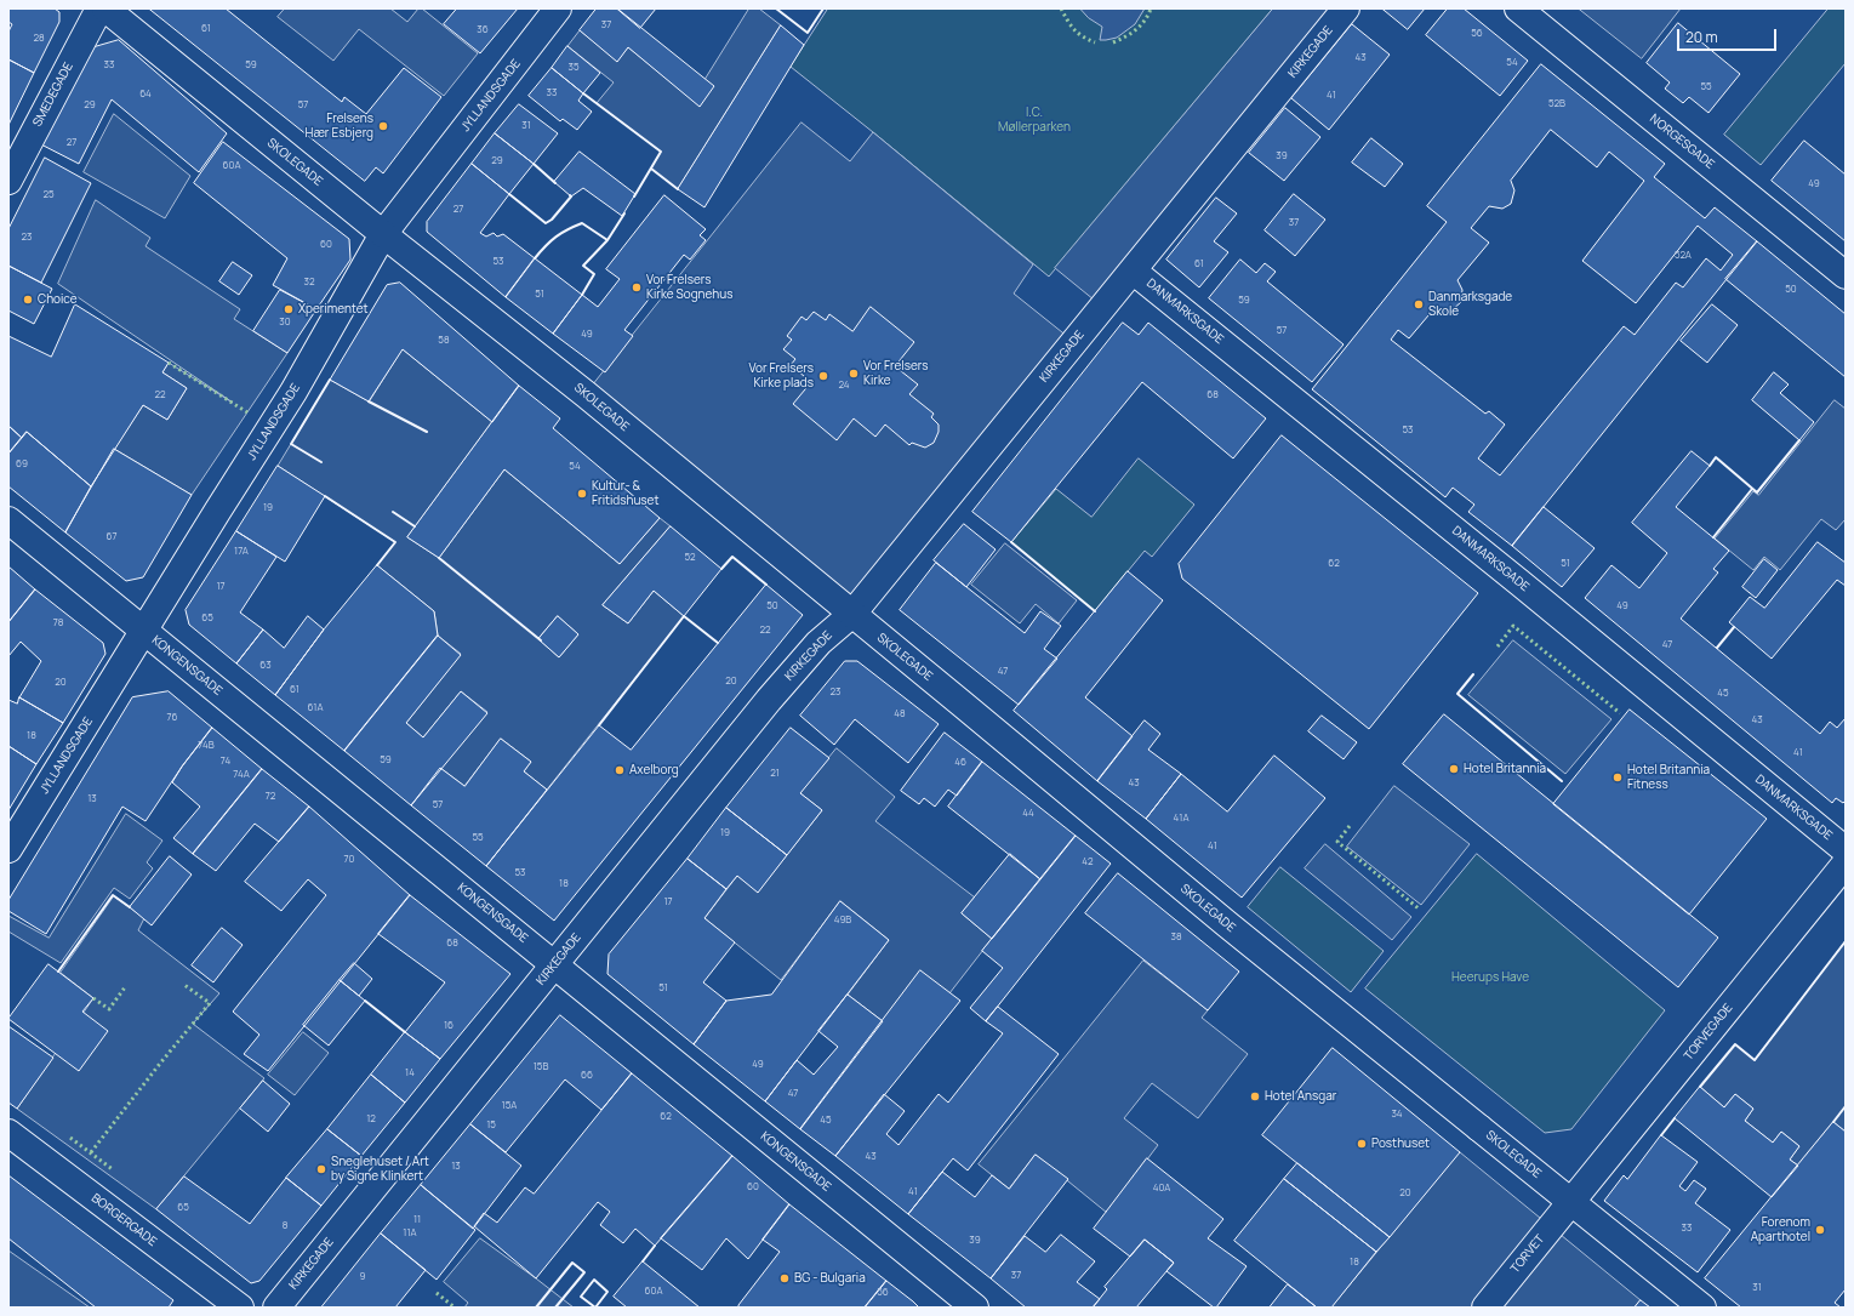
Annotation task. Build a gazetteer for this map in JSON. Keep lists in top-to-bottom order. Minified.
{"streets":{"street":["KIRKEGADE","SMEDEGADE","JYLLANDSGADE","NORGESGADE","SKOLEGADE","DANMARKSGADE","KONGENSGADE","TORVEGADE","BORGERGADE","TORVET"]},"crossings":[["KIRKEGADE","SKOLEGADE"],["KIRKEGADE","DANMARKSGADE"],["KIRKEGADE","KONGENSGADE"],["JYLLANDSGADE","SKOLEGADE"],["JYLLANDSGADE","KONGENSGADE"],["SKOLEGADE","TORVEGADE"],["SKOLEGADE","TORVET"],["TORVEGADE","TORVET"]],"parks":["I.C. Møllerparken","Heerups Have"],"places":["Frelsens Hær Esbjerg","Vor Frelsers Kirke Sognehus","Choice","Danmarksgade Skole","Xperimentet","Vor Frelsers Kirke","Vor Frelsers Kirke plads","Kultur- & Fritidshuset","Hotel Britannia","Axelborg","Hotel Britannia Fitness","Hotel Ansgar","Posthuset","Sneglehuset / Art by Signe Klinkert","Forenom Aparthotel","BG - Bulgaria"],"house_numbers":["37","61","36","56","28","43","54","33","59","35","55","33","64","41","52B","29","57","31","27","39","29","60A","49","25","27","37","23","60","52A","53","61","32","50","51","59","30","57","49","58","24","22","68","53","69","54","19","67","17A","52","62","51","17","50","49","65","78","22","47","63","47","20","20","61","23","45","61A","48","76","43","18","74B","41","59","74","46","21","74A","43","72","13","57","44","41A","19","55","41","70","42","53","18","17","49B","38","68","51","16","49","15B","14","66","47","15A","34","62","12","45","15","43","13","60","40A","41","20","65","11","8","33","11A","39","18","37","9","31","60A","56"],"scale_bar":"20 m"}
